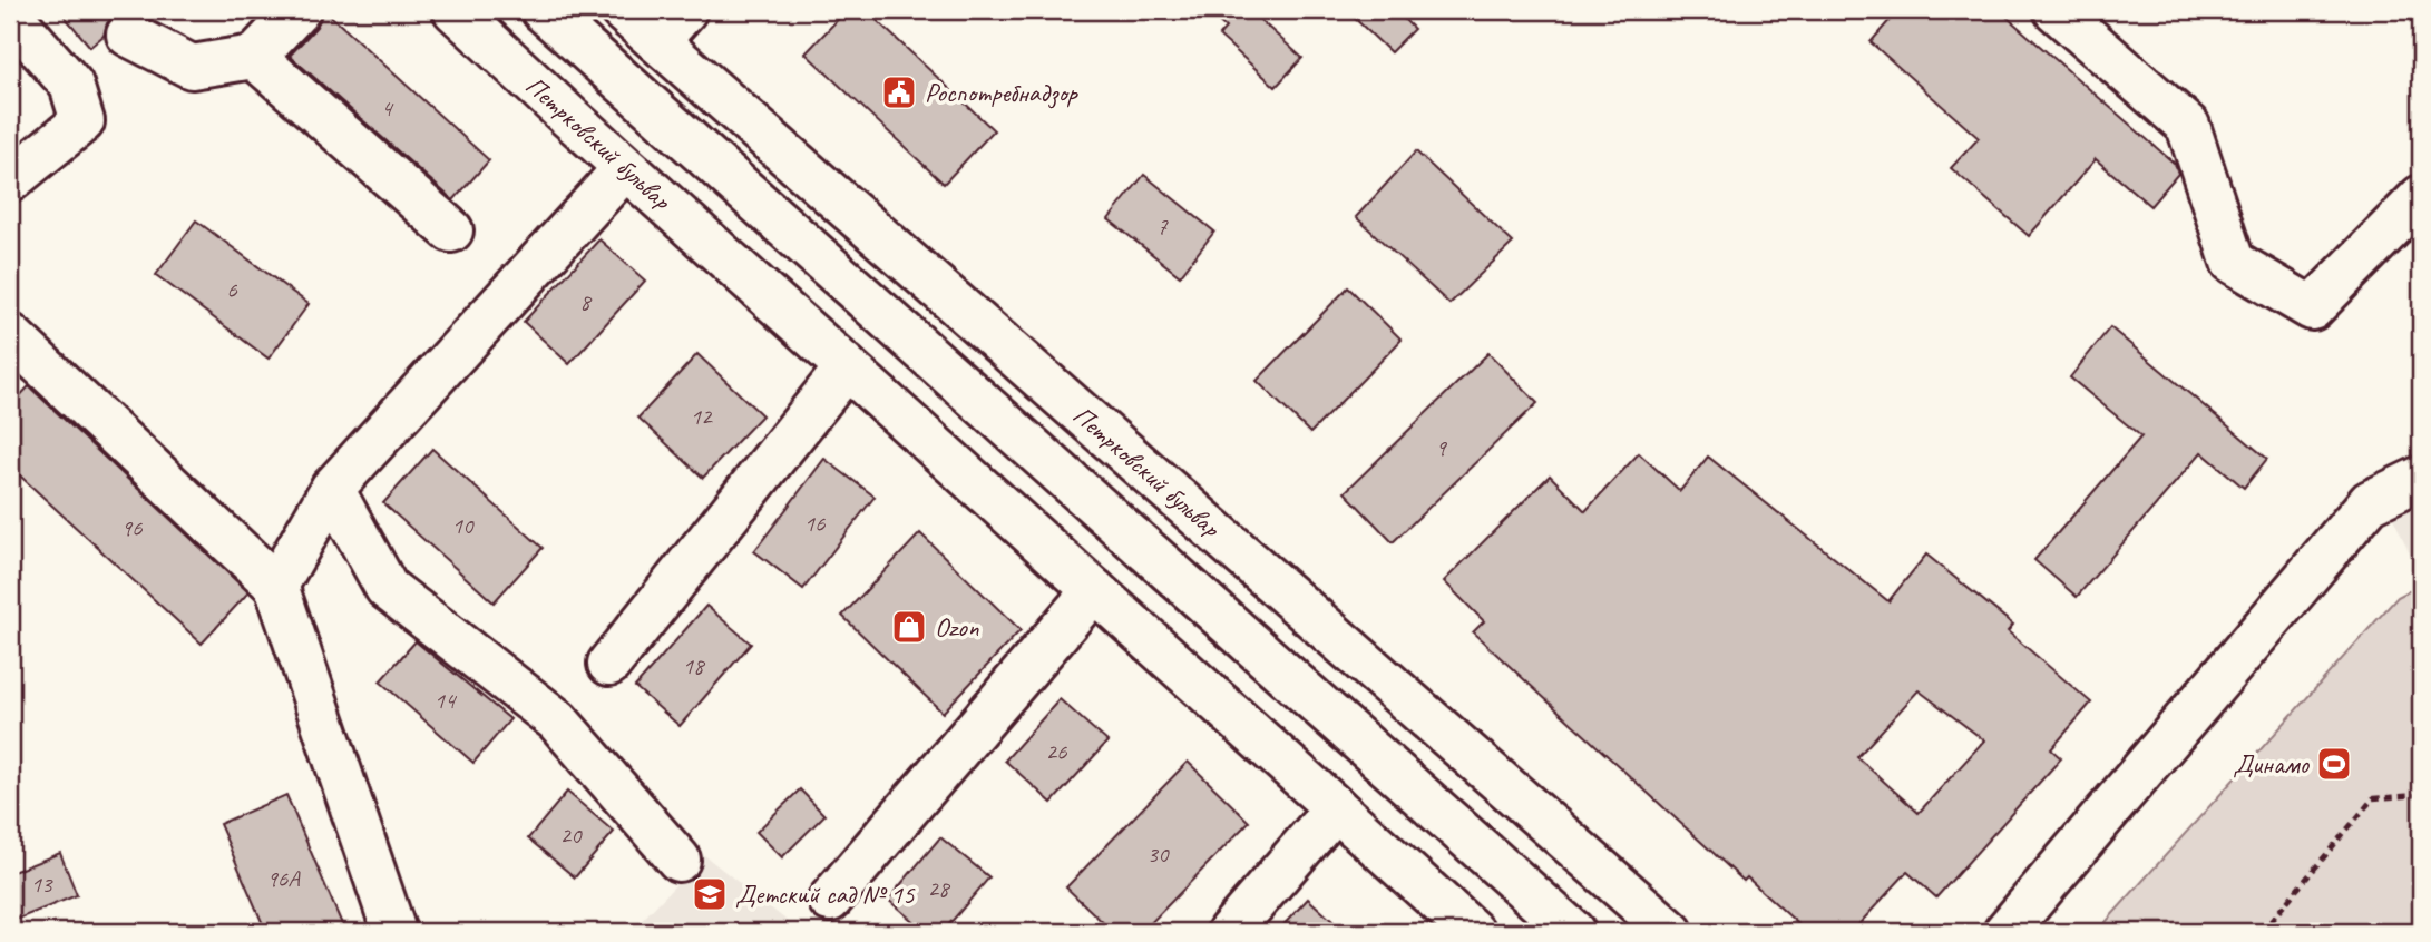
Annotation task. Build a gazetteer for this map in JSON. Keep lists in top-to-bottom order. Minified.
{"streets":{"street":["Петрковский бульвар"]},"places":{"public building":["Роспотребнадзор"],"shop":["Ozon"],"sports":["Динамо"],"school or university":["Детский сад № 15"]},"house_numbers":["4","7","6","8","12","9","16","10","96","18","14","26","20","30","96А","13","28"]}
